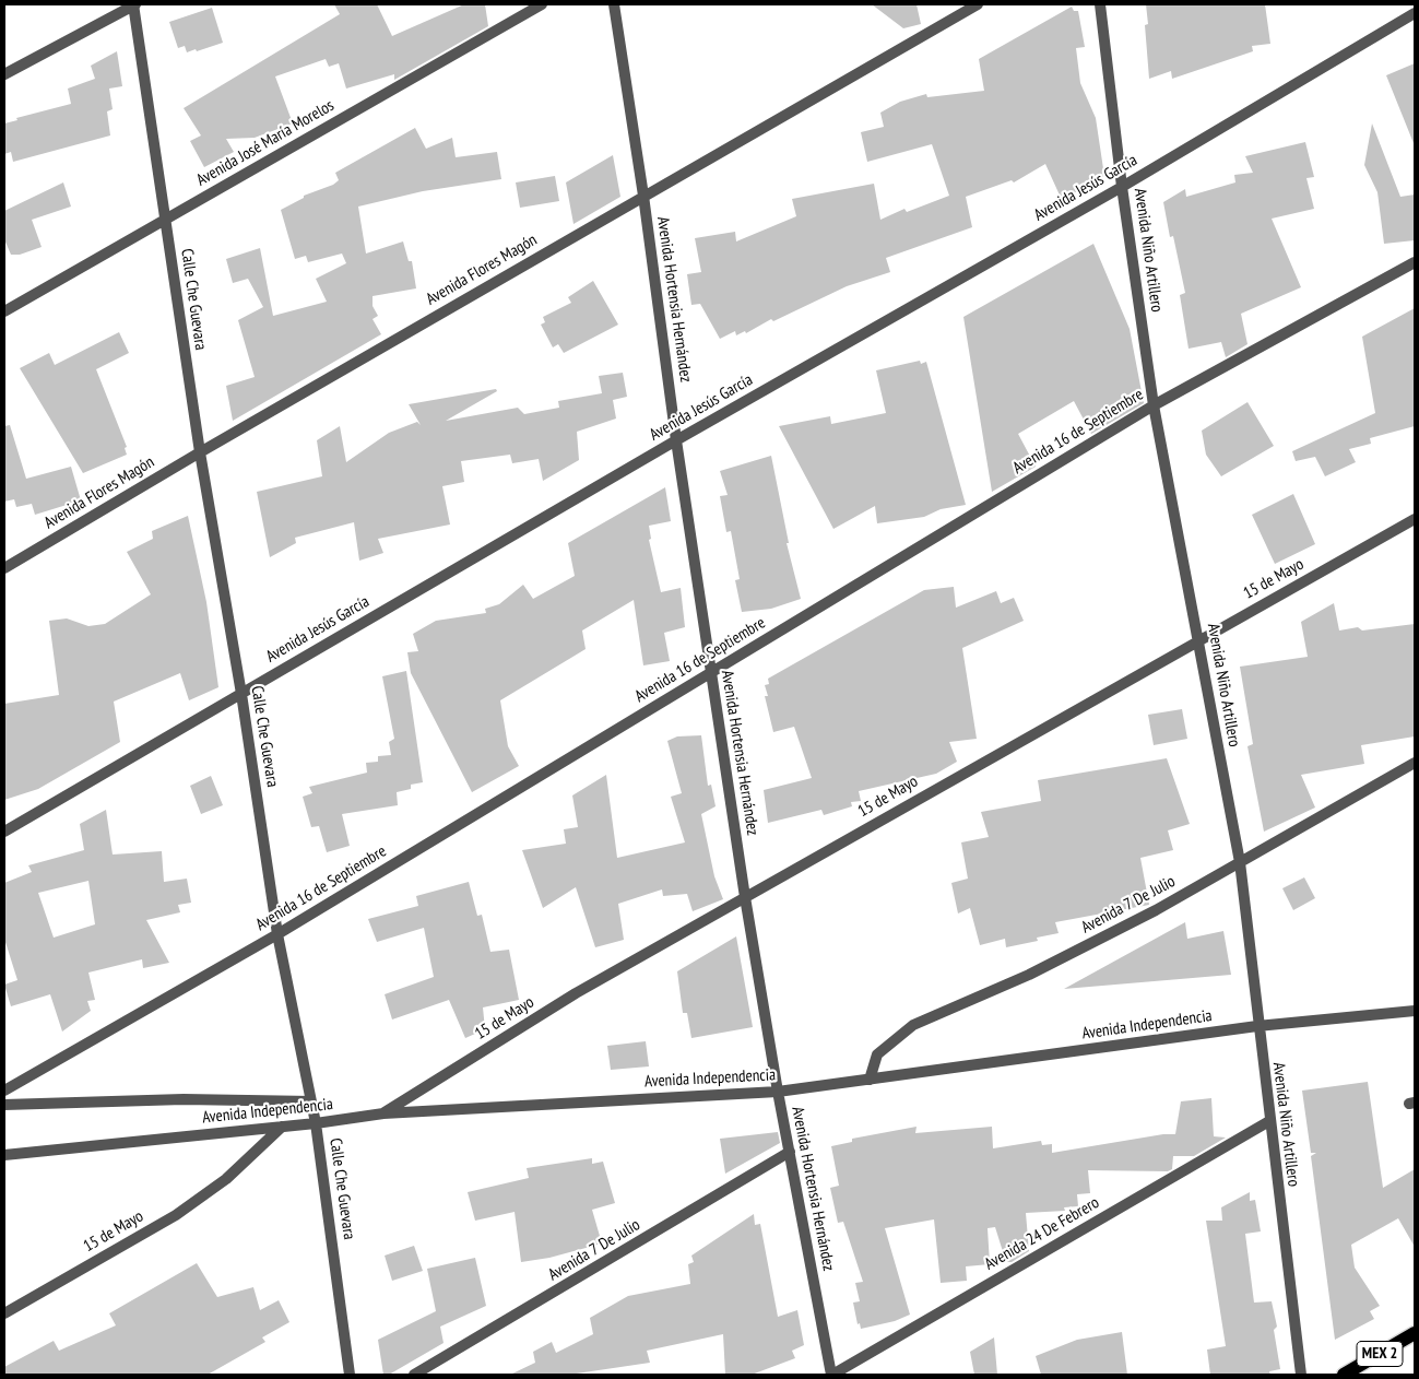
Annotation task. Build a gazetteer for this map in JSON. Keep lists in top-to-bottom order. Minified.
{"streets":{"main road":["MEX 2"],"street":["Avenida José María Morelos","Avenida Jesús García","Avenida Niño Artillero","Avenida Flores Magón","Calle Che Guevara","Avenida Hortensia Hernández","Avenida 16 de Septiembre","15 de Mayo","Avenida 7 De Julio","Avenida Independencia","Avenida 24 De Febrero"]},"crossings":[["Avenida José María Morelos","Calle Che Guevara"],["Avenida Jesús García","Avenida Niño Artillero"],["Avenida Jesús García","Calle Che Guevara"],["Avenida Jesús García","Avenida Hortensia Hernández"],["Avenida Niño Artillero","Avenida 16 de Septiembre"],["Avenida Niño Artillero","15 de Mayo"],["Avenida Niño Artillero","Avenida 7 De Julio"],["Avenida Niño Artillero","Avenida Independencia"],["Avenida Niño Artillero","Avenida 24 De Febrero"],["Avenida Flores Magón","Calle Che Guevara"],["Avenida Flores Magón","Avenida Hortensia Hernández"],["Calle Che Guevara","Avenida 16 de Septiembre"],["Calle Che Guevara","Avenida Independencia"],["Avenida Hortensia Hernández","Avenida 16 de Septiembre"],["Avenida Hortensia Hernández","15 de Mayo"],["Avenida Hortensia Hernández","Avenida 7 De Julio"],["Avenida Hortensia Hernández","Avenida Independencia"],["Avenida Hortensia Hernández","Avenida 24 De Febrero"],["15 de Mayo","Avenida Independencia"],["Avenida 7 De Julio","Avenida Independencia"]]}
